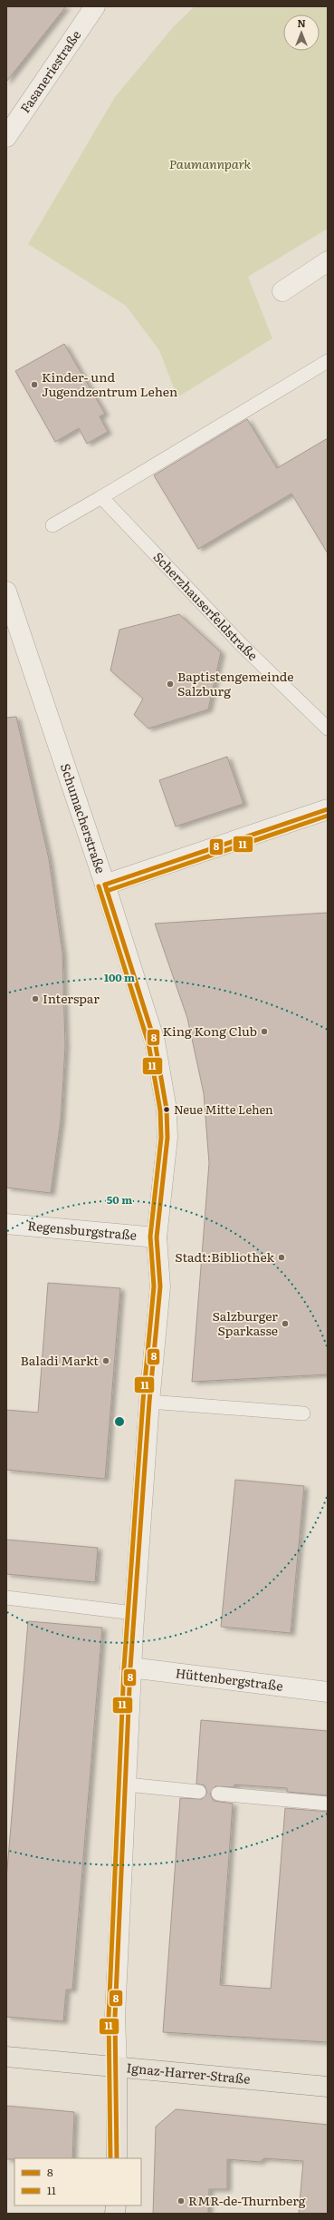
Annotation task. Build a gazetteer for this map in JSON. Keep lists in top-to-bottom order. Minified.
{"streets":{"main road":["Ignaz-Harrer-Straße"],"street":["Fasaneriestraße","Schumacherstraße","Regensburgstraße","Hüttenbergstraße"],"lane":["Scherzhauserfeldstraße"]},"crossings":[["Schumacherstraße","Regensburgstraße"],["Schumacherstraße","Hüttenbergstraße"],["Schumacherstraße","Ignaz-Harrer-Straße"]],"parks":["Paumannpark"],"places":["Kinder- und Jugendzentrum Lehen","Baptistengemeinde Salzburg","Interspar","King Kong Club","Neue Mitte Lehen","Stadt:Bibliothek","Salzburger Sparkasse","Baladi Markt","RMR-de-Thurnberg"],"lines":["transit line 8","transit line 11"],"legend":["8","11"],"north":"top","rings":["100 m","50 m"]}
